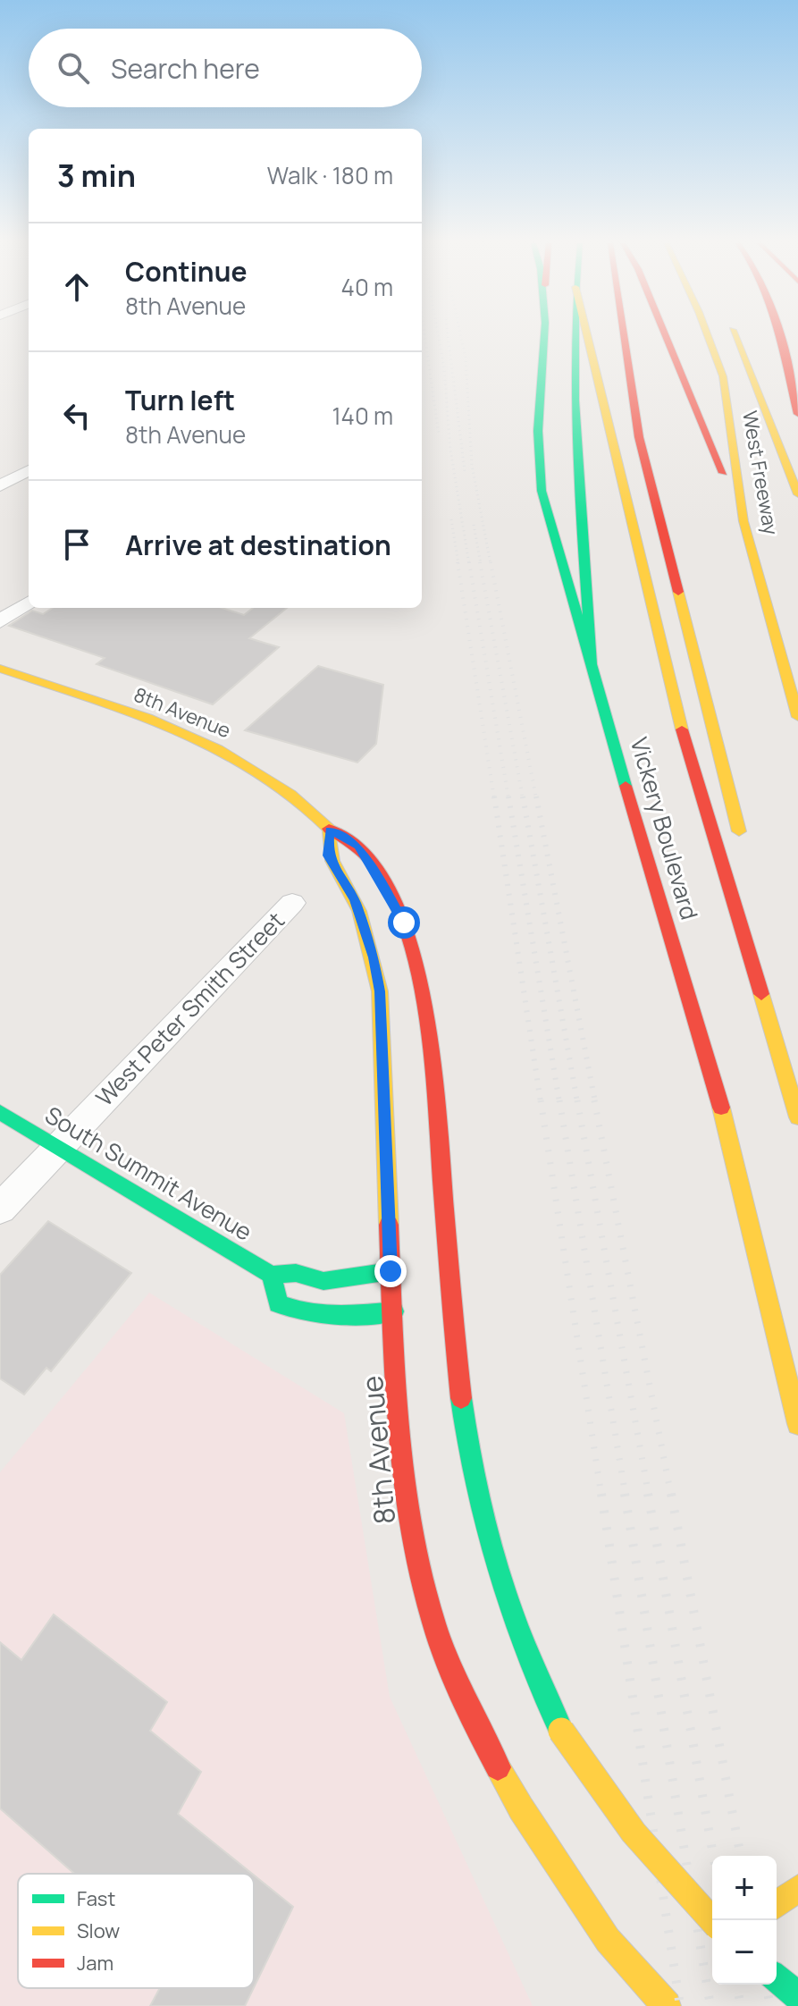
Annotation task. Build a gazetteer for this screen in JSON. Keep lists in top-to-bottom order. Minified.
{"streets":{"main road":["West Freeway","8th Avenue","Vickery Boulevard","South Summit Avenue"],"street":["West Peter Smith Street"]},"crossings":[["8th Avenue","South Summit Avenue"],["West Peter Smith Street","South Summit Avenue"]],"legend":["Fast","Slow","Jam"],"page":{"search":"Search here","heading":["3 min","Walk · 180 m"],"list":[["Continue","8th Avenue","40 m"],["Turn left","8th Avenue","140 m"],"Arrive at destination"],"map_buttons":["+","−"]}}
